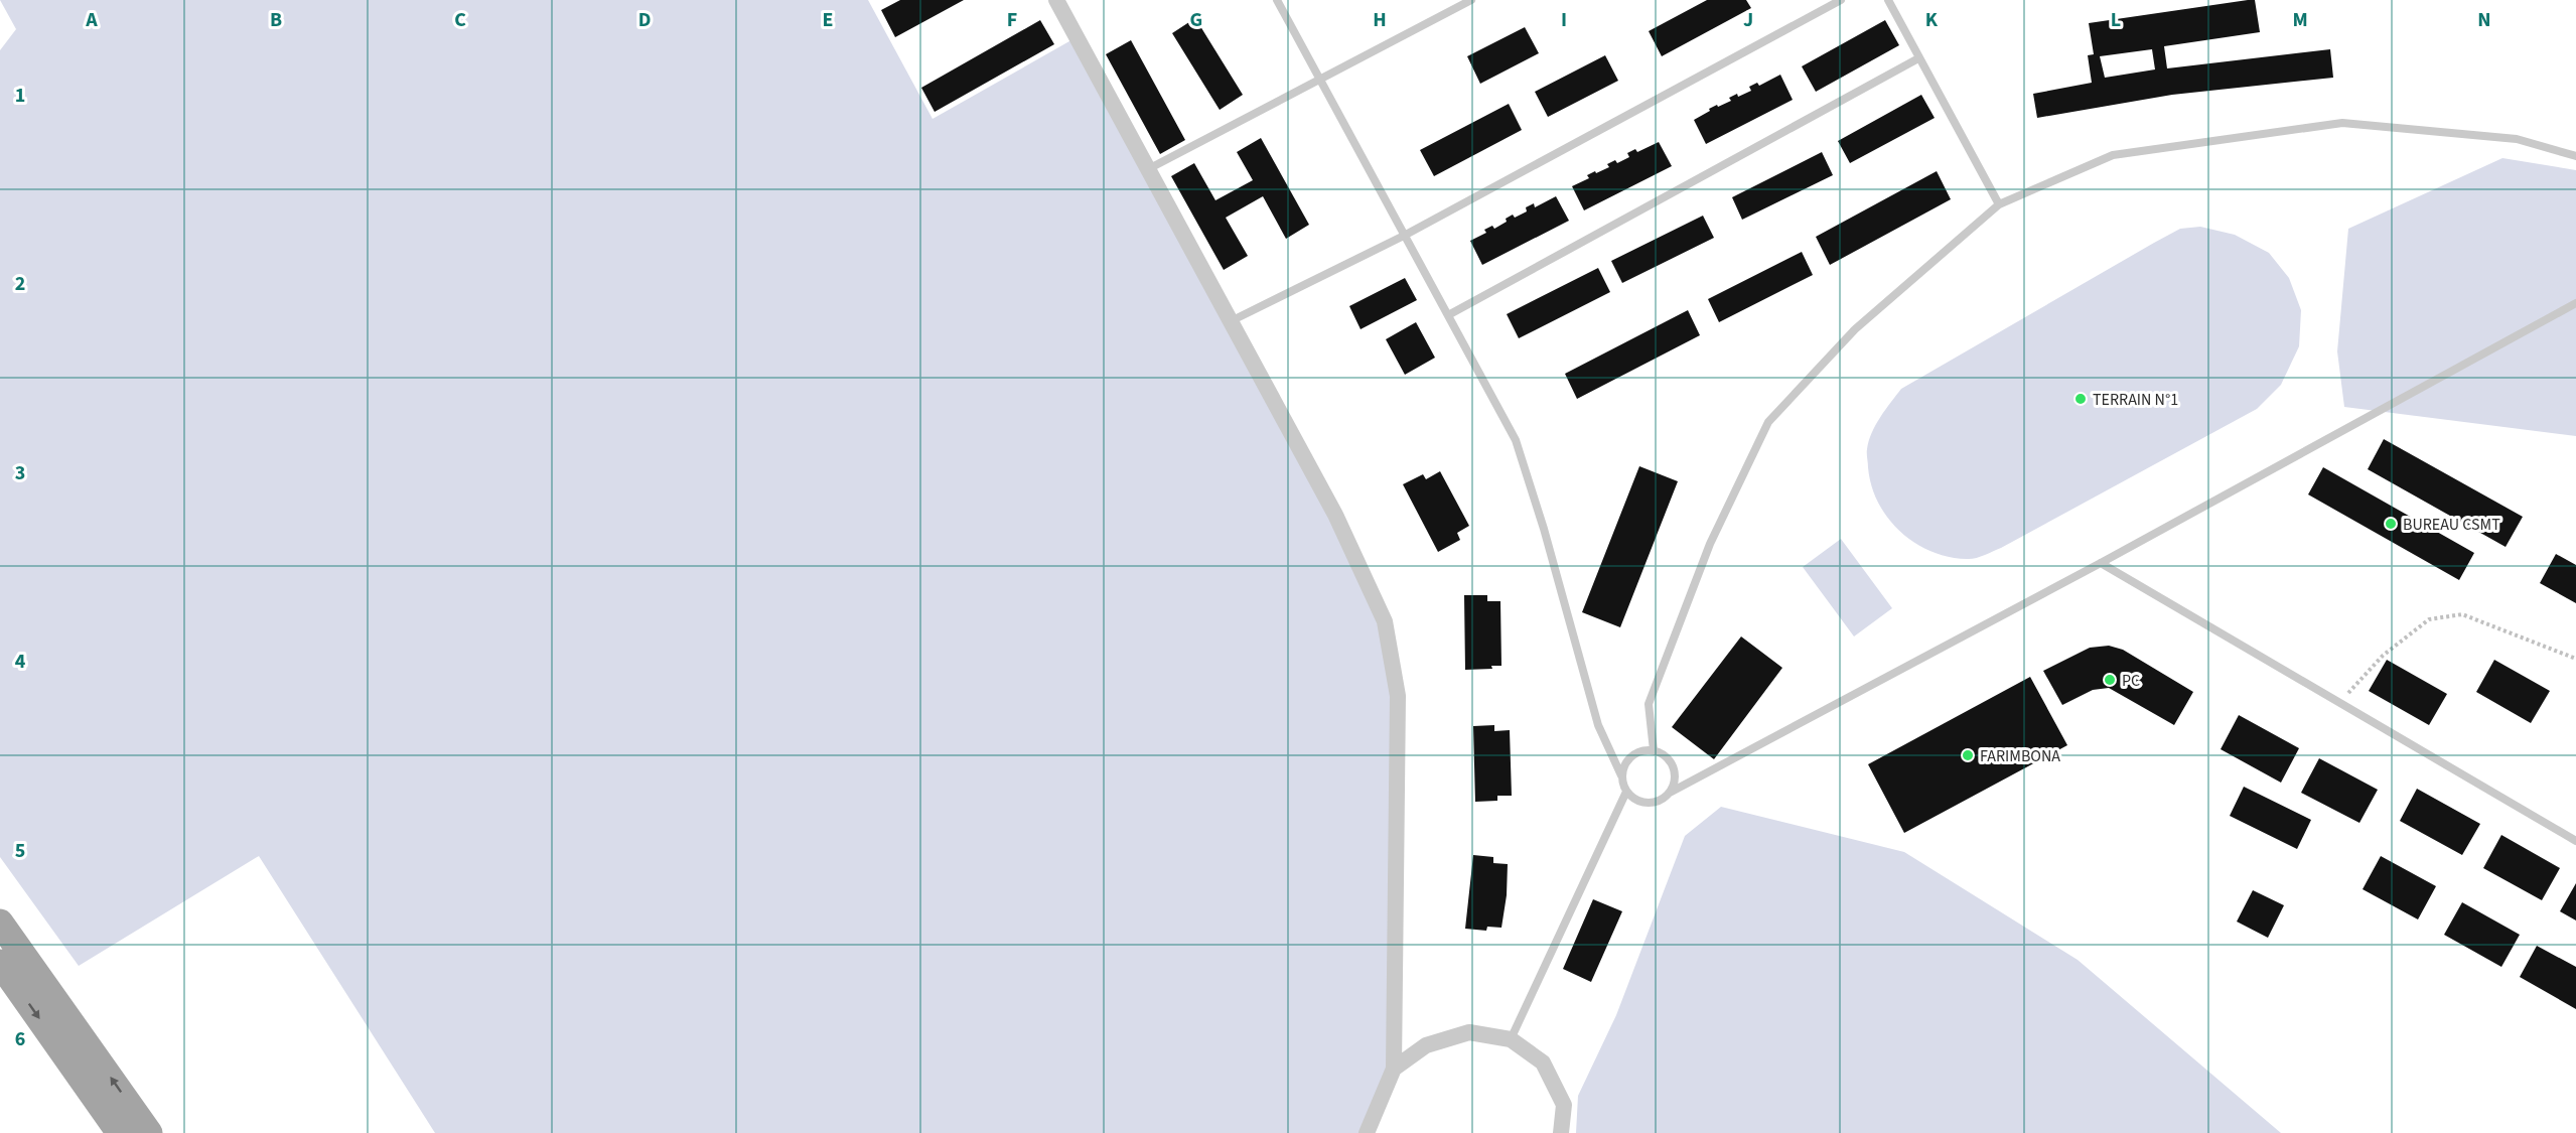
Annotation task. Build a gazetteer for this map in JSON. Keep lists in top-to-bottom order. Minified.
{"places":["TERRAIN N°1","BUREAU CSMT","PC","FARIMBONA"],"grid":{"columns":["A","B","C","D","E","F","G","H","I","J","K","L","M","N"],"rows":["1","2","3","4","5","6"]}}
